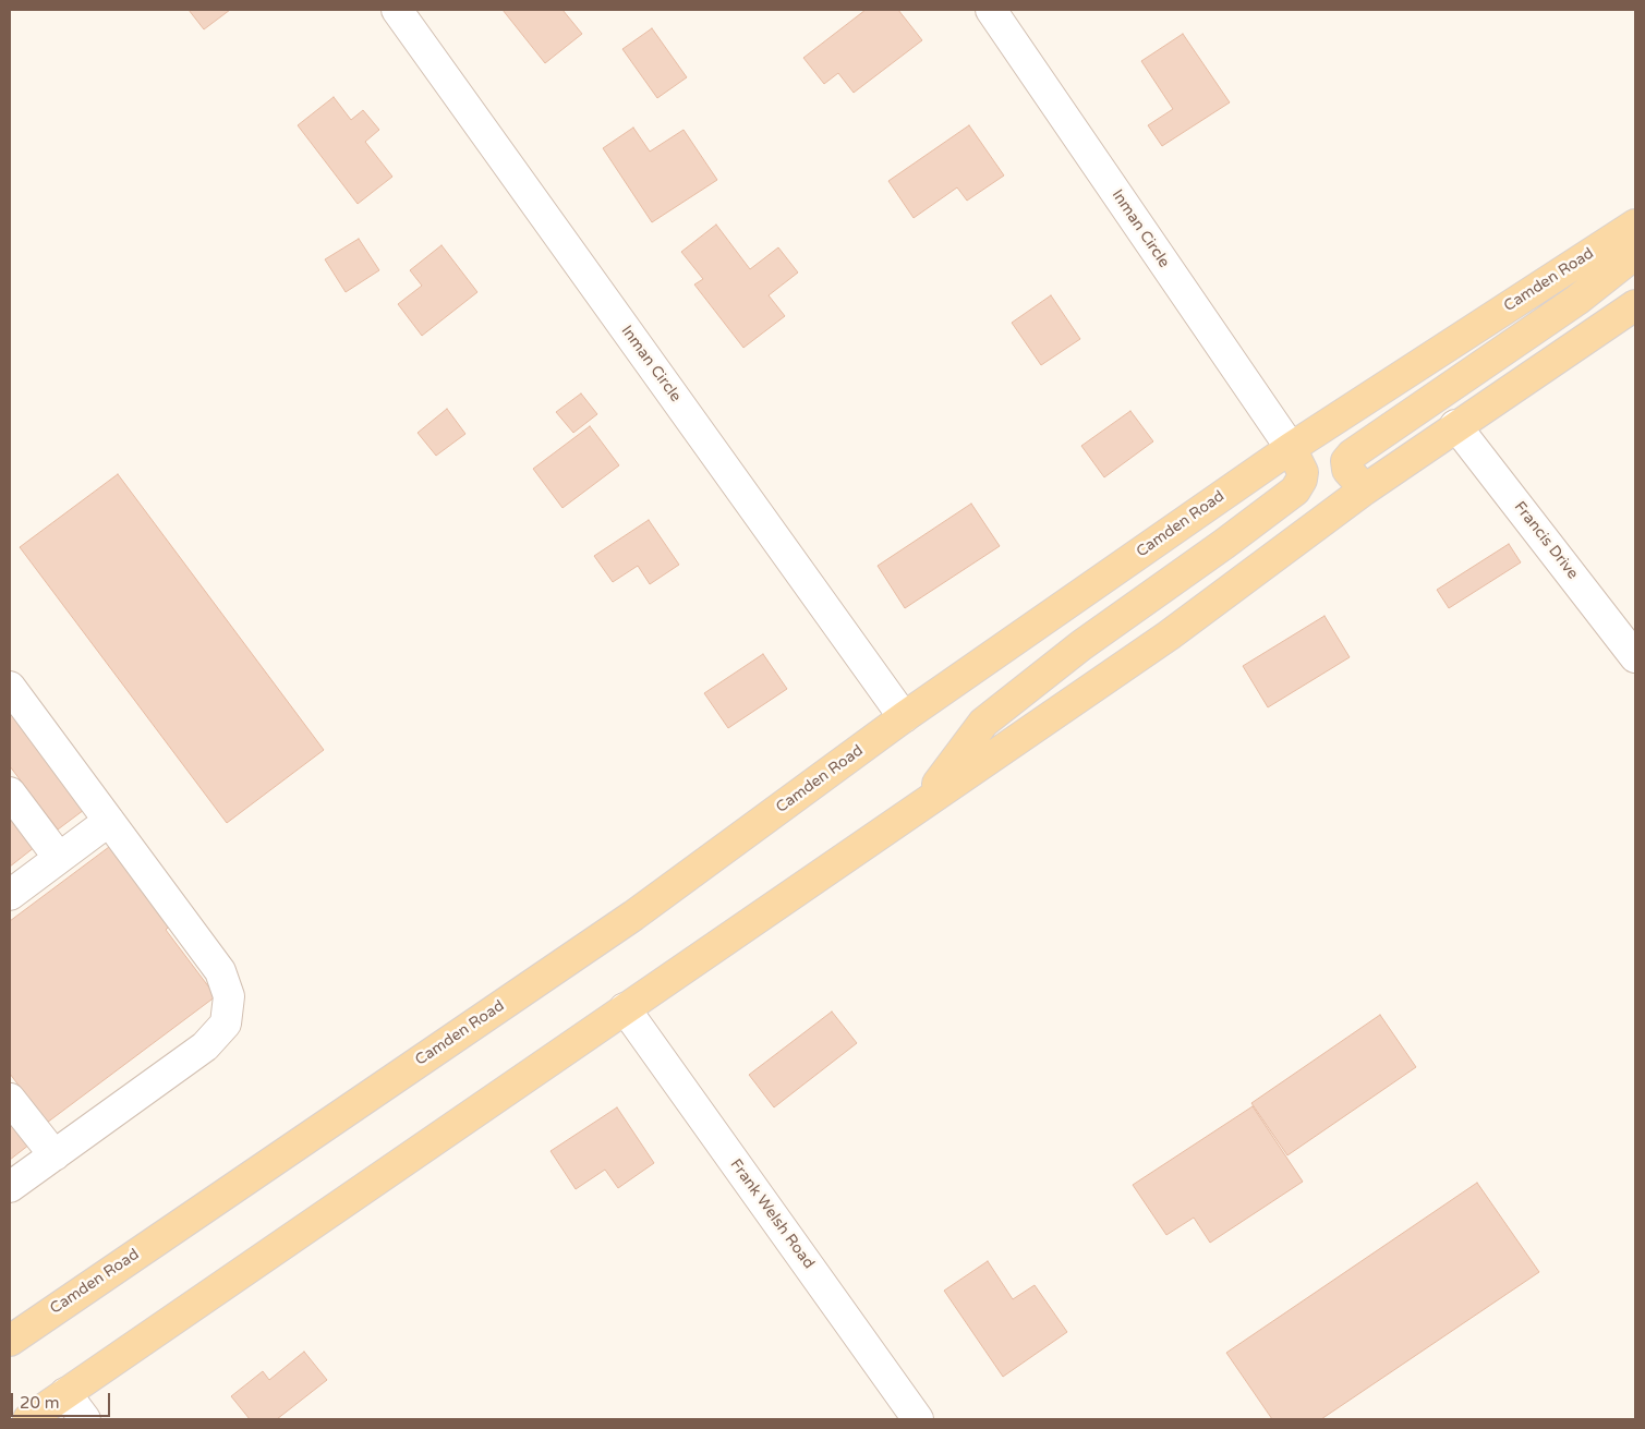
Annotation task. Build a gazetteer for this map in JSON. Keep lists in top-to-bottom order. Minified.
{"streets":{"main road":["Camden Road"],"street":["Inman Circle","Francis Drive","Frank Welsh Road"]},"crossings":[["Inman Circle","Camden Road"]],"scale_bar":"20 m"}
